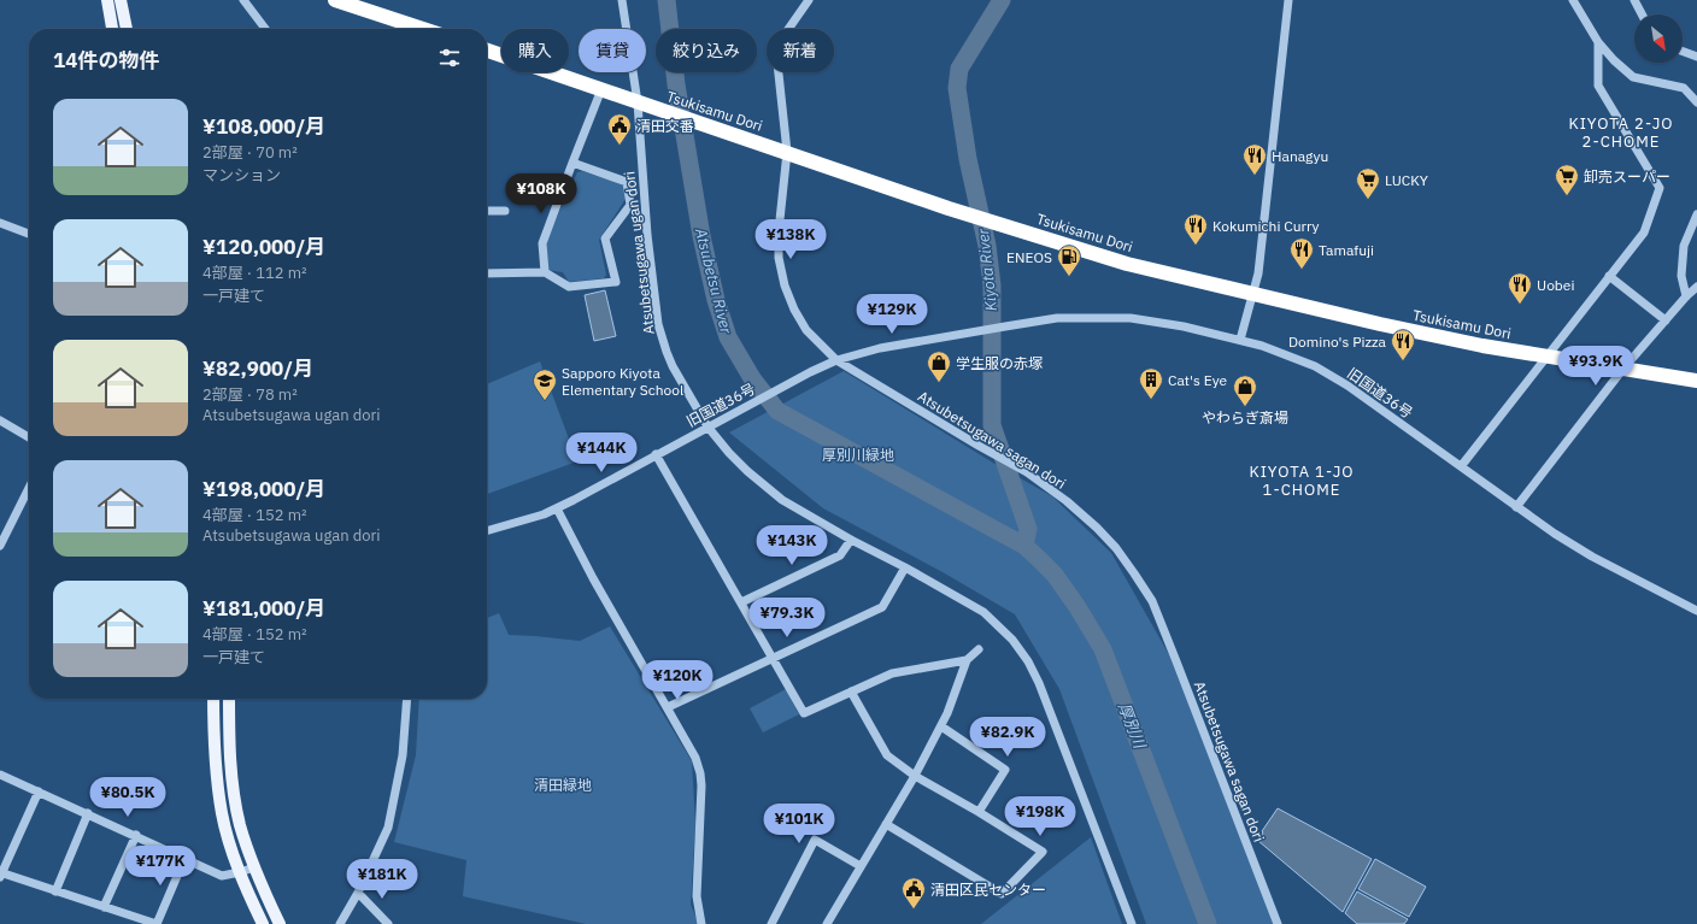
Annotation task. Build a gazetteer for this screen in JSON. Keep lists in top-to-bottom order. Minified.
{"streets":{"highway":["Tsukisamu Dori"],"street":["Atsubetsugawa ugan dori","旧国道36号","Atsubetsugawa sagan dori"]},"crossings":[["Tsukisamu Dori","Atsubetsugawa ugan dori"],["Tsukisamu Dori","Atsubetsugawa sagan dori"],["Atsubetsugawa ugan dori","旧国道36号"],["旧国道36号","Atsubetsugawa sagan dori"]],"districts":["KIYOTA 2-JO 2-CHOME","KIYOTA 1-JO 1-CHOME"],"water":["Kiyota River","Atsubetsu River","厚別川"],"parks":["厚別川緑地","清田緑地"],"places":{"public building":["清田交番","清田区民センター"],"restaurant":["Hanagyu","Kokumichi Curry","Tamafuji","Uobei","Domino's Pizza"],"supermarket":["卸売スーパー","LUCKY"],"fuel station":["ENEOS"],"shop":["学生服の赤塚","やわらぎ斎場"],"building":["Cat's Eye"],"school or university":["Sapporo Kiyota Elementary School"]},"north":"bottom right","page":{"chip":["購入","賃貸","絞り込み","新着"],"heading":"14件の物件","list":[{"name":"¥108,000/月","note":"2部屋 · 70 m² · マンション"},{"name":"¥120,000/月","note":"4部屋 · 112 m² · 一戸建て"},{"name":"¥82,900/月","note":"2部屋 · 78 m² · Atsubetsugawa ugan dori"},{"name":"¥198,000/月","note":"4部屋 · 152 m² · Atsubetsugawa ugan dori"},{"name":"¥181,000/月","note":"4部屋 · 152 m² · 一戸建て"}],"price":["¥108K","¥138K","¥129K","¥93.9K","¥144K","¥143K","¥79.3K","¥120K","¥82.9K","¥80.5K","¥198K","¥101K","¥177K","¥181K"]}}
